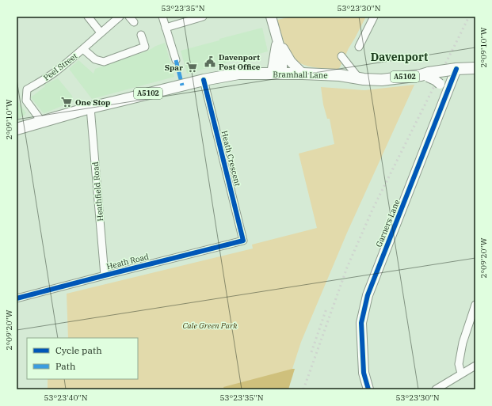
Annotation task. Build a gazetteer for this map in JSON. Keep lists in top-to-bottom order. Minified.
{"streets":{"main road":["Bramhall Lane","A5102"],"street":["Peel Street","Heath Crescent","Heathfield Road","Garners Lane","Heath Road"]},"crossings":[["Peel Street","Bramhall Lane"],["Bramhall Lane","Heath Crescent"],["Bramhall Lane","Heathfield Road"],["Bramhall Lane","Garners Lane"],["Heath Crescent","Heath Road"],["Heathfield Road","Heath Road"]],"districts":["Davenport"],"parks":["Cale Green Park"],"places":{"public building":["Davenport Post Office"],"supermarket":["Spar","One Stop"]},"legend":["Cycle path","Path"],"coordinates":["53°23'35\"N","53°23'30\"N","2°09'10\"W","2°09'20\"W","53°23'40\"N"]}
